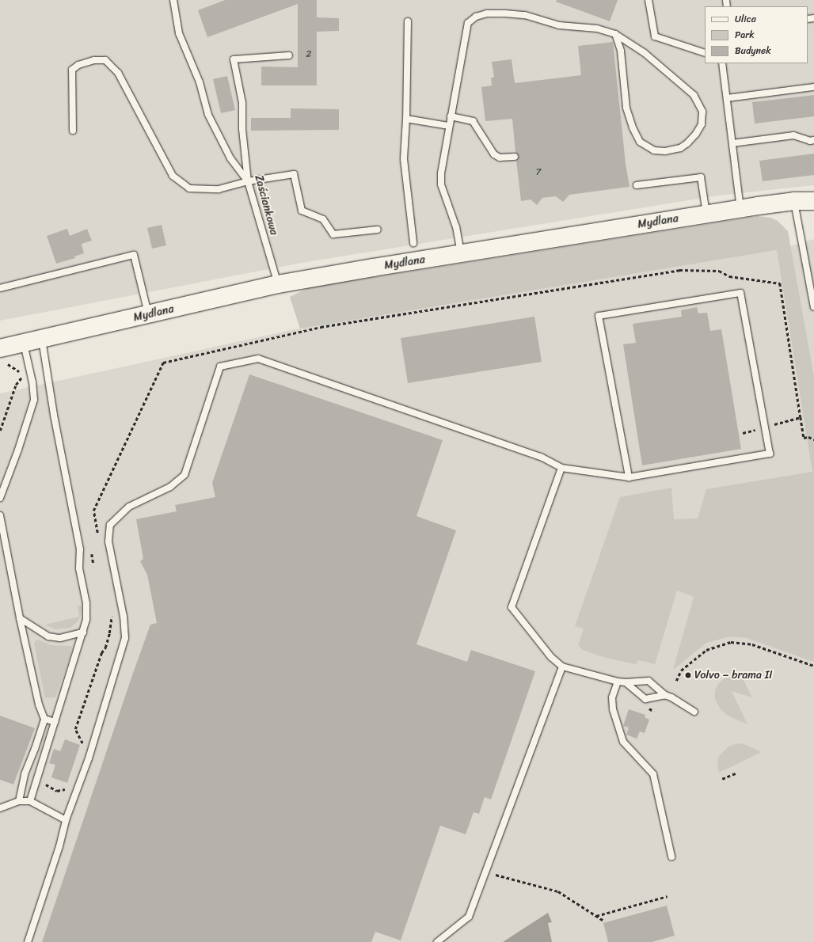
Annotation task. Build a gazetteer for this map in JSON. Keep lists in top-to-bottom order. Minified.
{"streets":{"street":["Mydlana"],"lane":["Zaściankowa"]},"crossings":[["Zaściankowa","Mydlana"]],"places":["Volvo – brama II"],"house_numbers":["2","7"],"legend":["Ulica","Park","Budynek"]}
